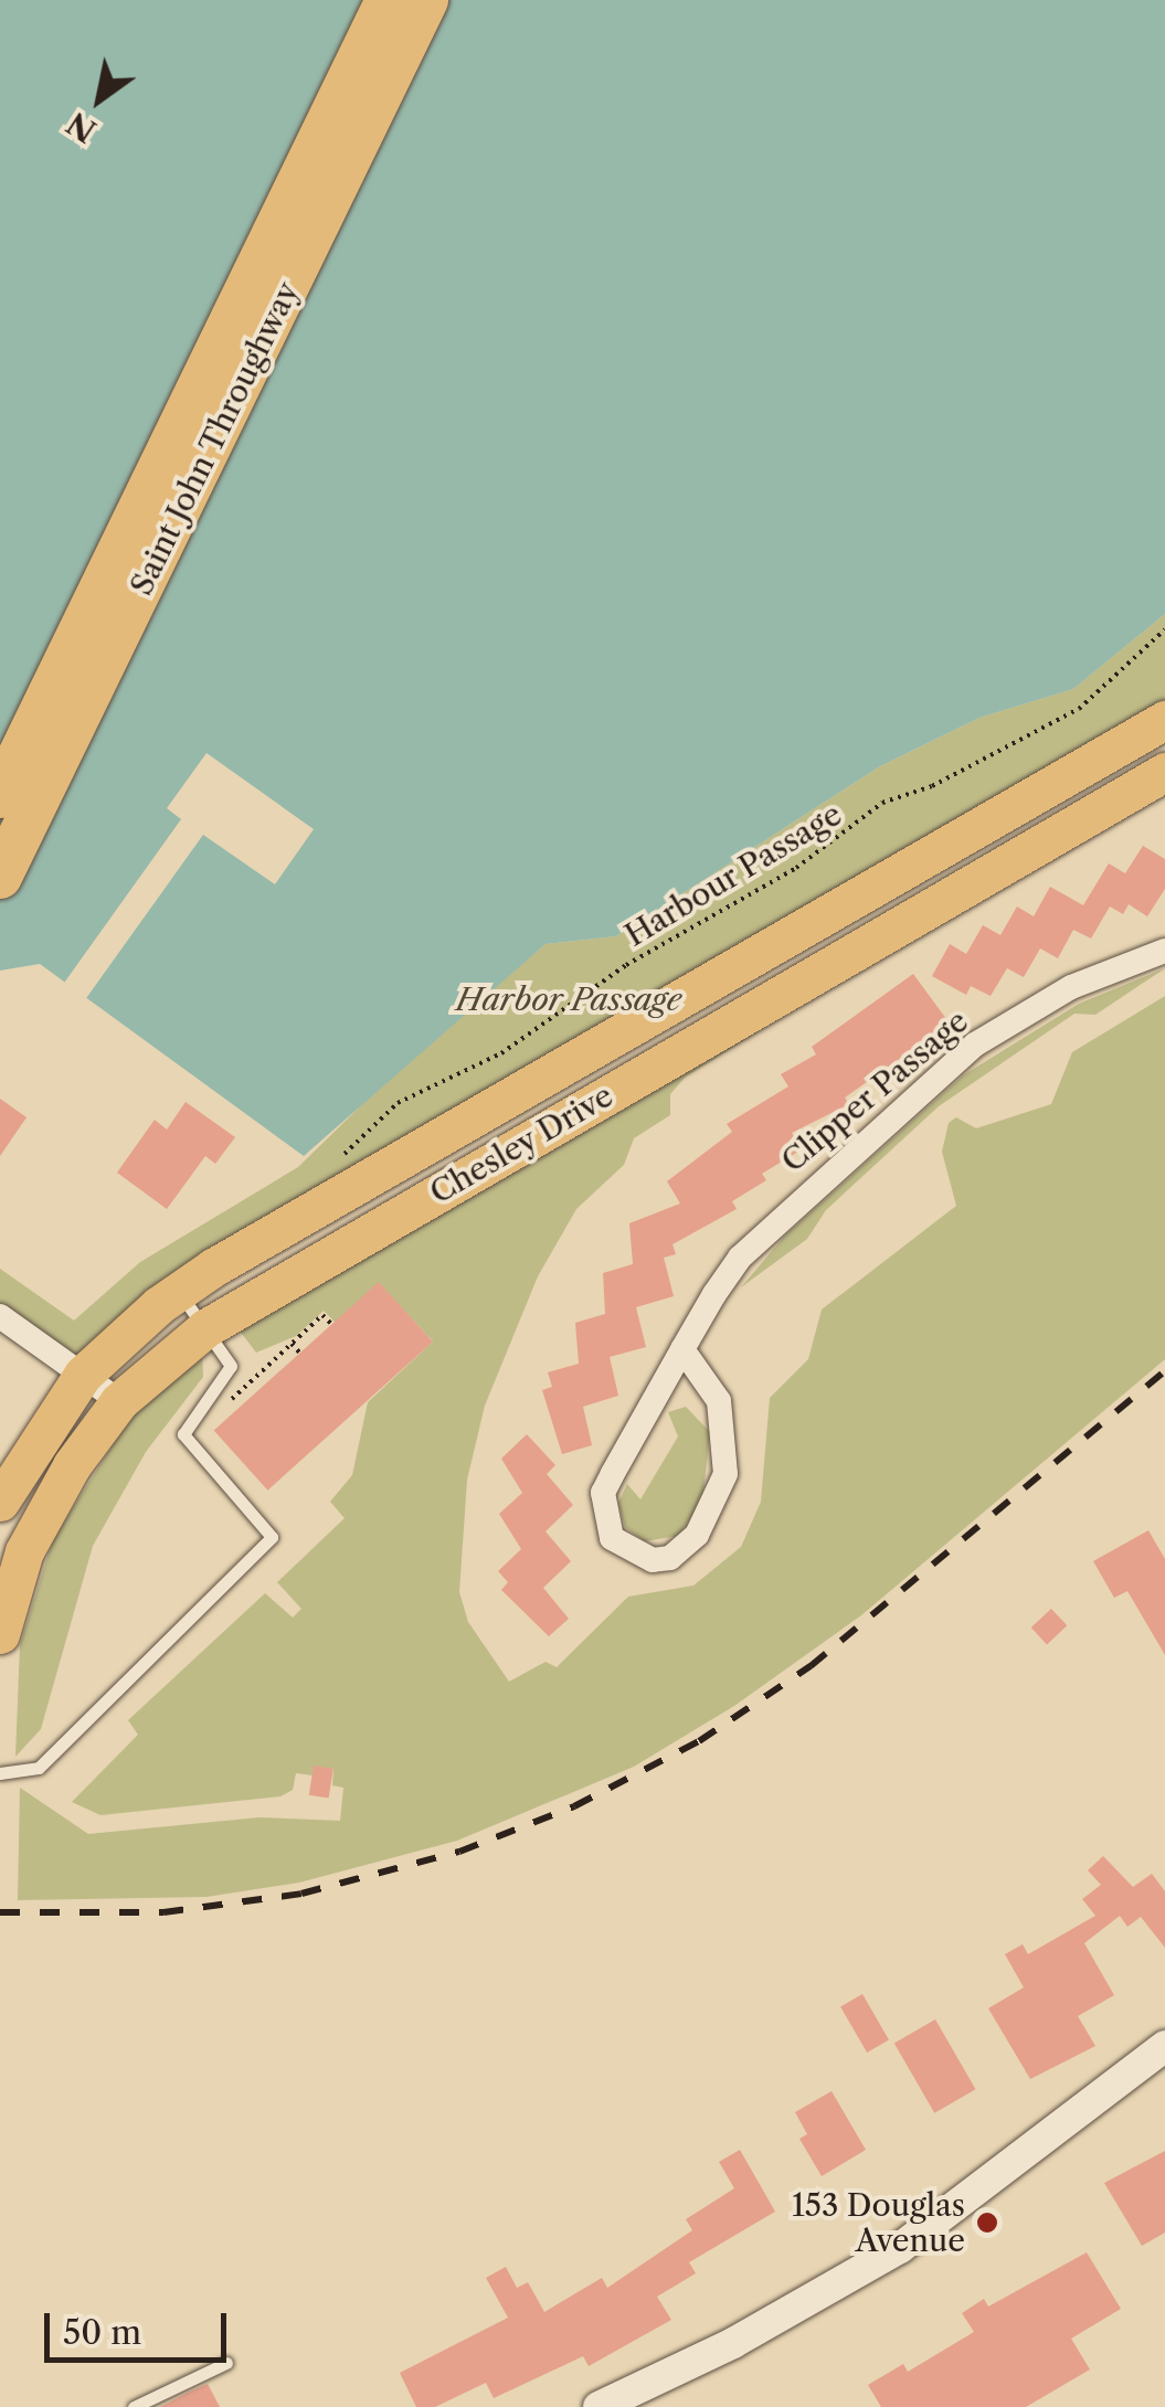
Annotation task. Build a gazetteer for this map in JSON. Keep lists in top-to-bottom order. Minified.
{"streets":{"highway":["Saint John Throughway"],"main road":["Chesley Drive"],"street":["Clipper Passage"],"path":["Harbour Passage"]},"parks":["Harbor Passage"],"places":["153 Douglas Avenue"],"scale_bar":"50 m","north":"bottom left"}
